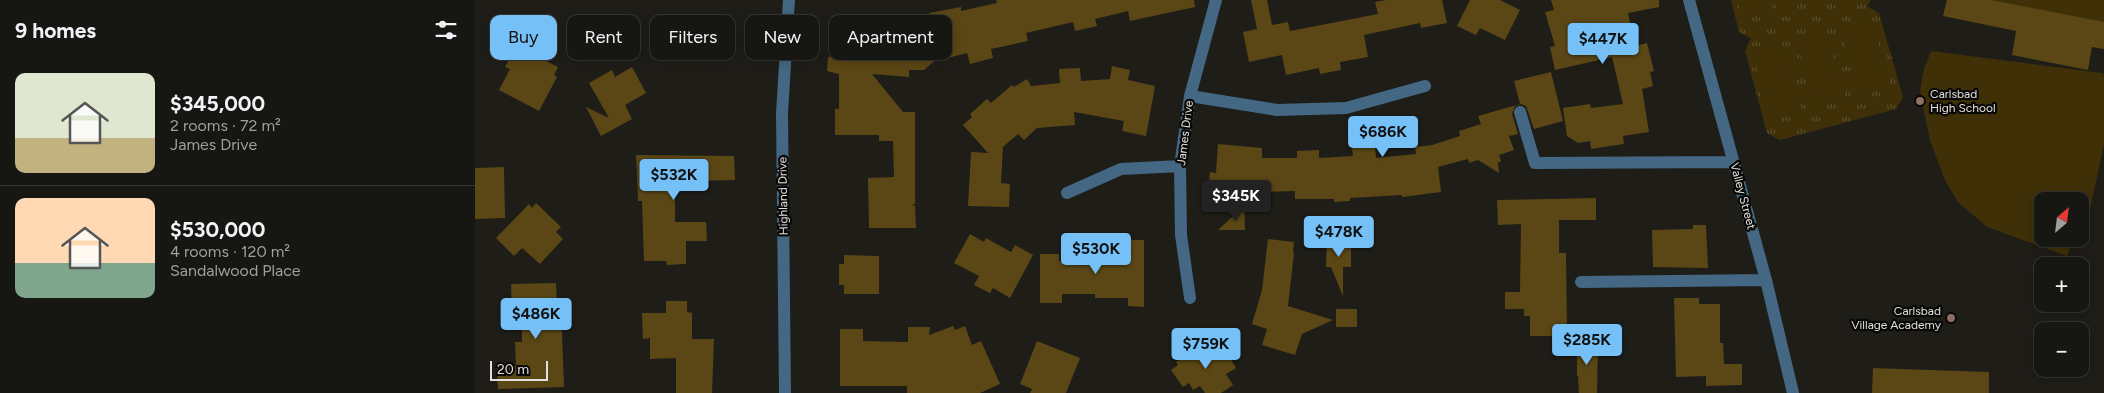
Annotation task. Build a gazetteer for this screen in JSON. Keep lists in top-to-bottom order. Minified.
{"streets":{"street":["James Drive","Highland Drive","Valley Street"]},"places":["Carlsbad High School","Carlsbad Village Academy"],"scale_bar":"20 m","north":"top right","page":{"heading":"9 homes","chip":["Buy","Rent","Filters","New","Apartment"],"price":["$447K","$686K","$532K","$345K","$478K","$530K","$486K","$285K","$759K"],"list":[{"name":"$345,000","note":"2 rooms · 72 m² · James Drive"},{"name":"$530,000","note":"4 rooms · 120 m² · Sandalwood Place"}],"map_buttons":["+","−"],"scale":"20 m"}}
